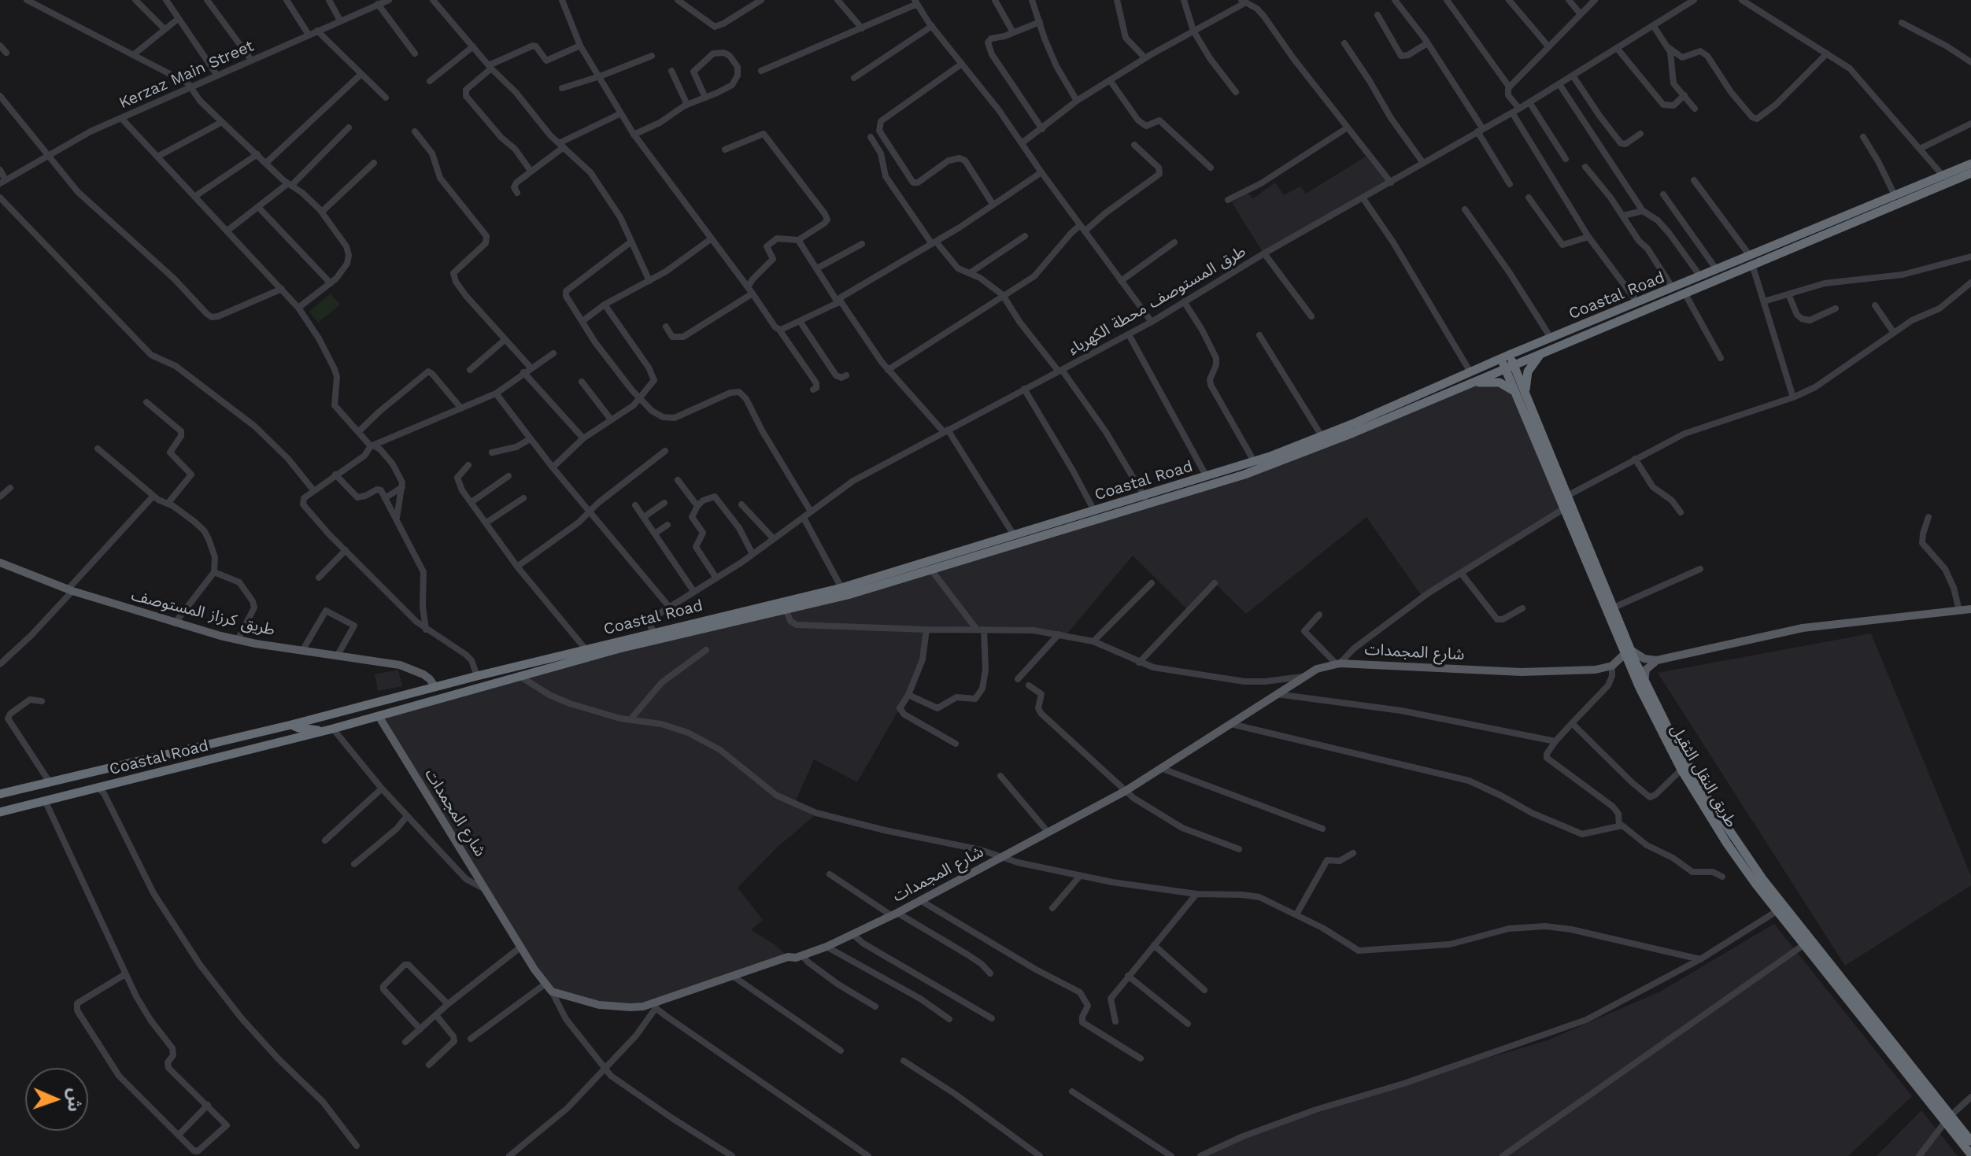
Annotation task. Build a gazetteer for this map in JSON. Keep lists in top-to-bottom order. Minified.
{"streets":{"highway":["Coastal Road","طريق النقل الثقيل"],"main road":["طريق كرزاز المستوصف","شارع المجمدات"],"street":["Kerzaz Main Street","طرق المستوصف محطة الكهرباء"]},"crossings":[["Coastal Road","طرق المستوصف محطة الكهرباء"],["Coastal Road","طريق كرزاز المستوصف"],["Coastal Road","شارع المجمدات"],["Coastal Road","طريق النقل الثقيل"]],"north":"right"}
